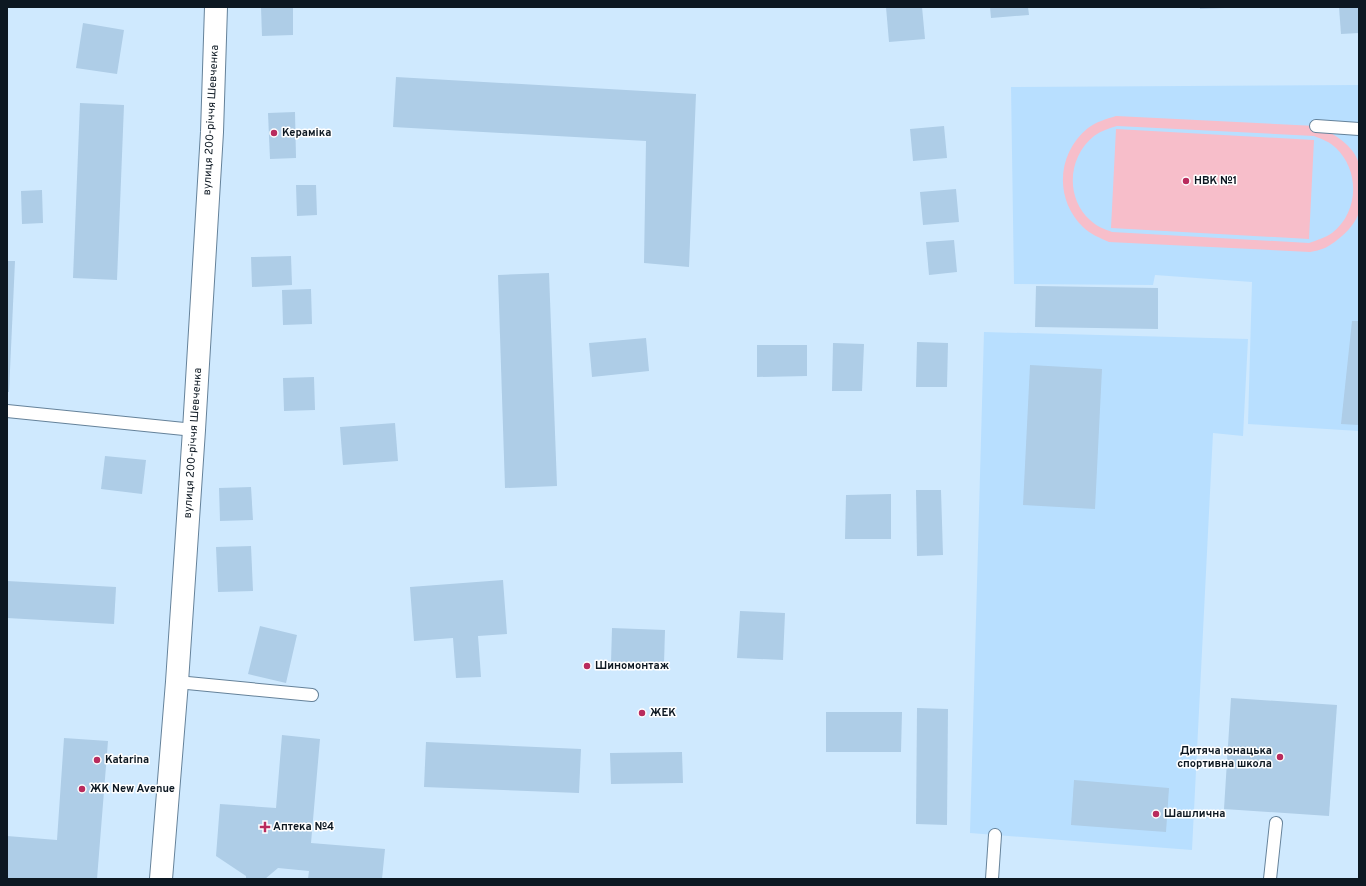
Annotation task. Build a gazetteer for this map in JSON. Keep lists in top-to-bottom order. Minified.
{"streets":{"street":["вулиця 200-річчя Шевченка"]},"places":{"other":["Кераміка","НВК №1","Шиномонтаж","ЖЕК","Дитяча юнацька спортивна школа","Katarina","ЖК New Avenue","Шашлична"],"health":["Аптека №4"]}}
